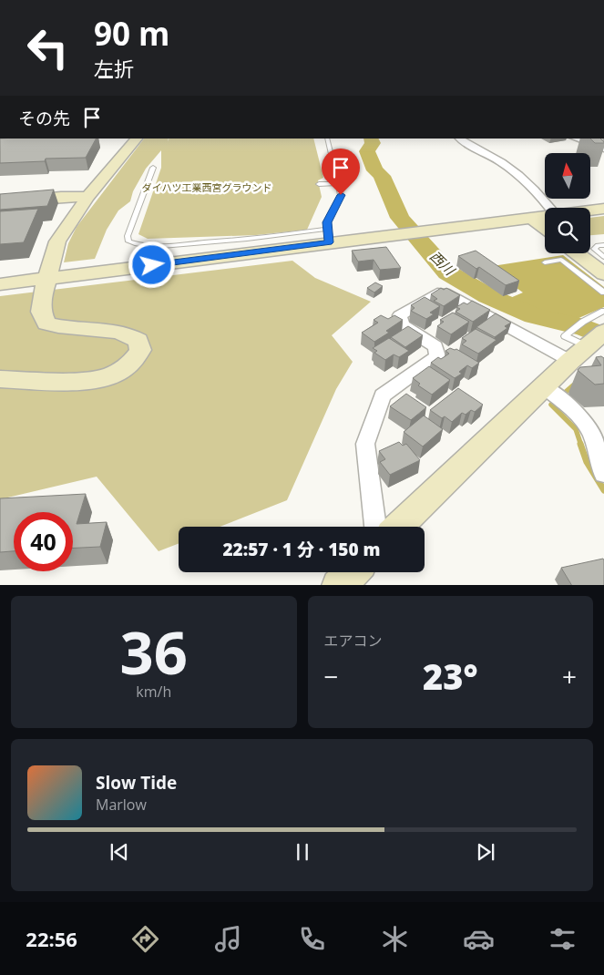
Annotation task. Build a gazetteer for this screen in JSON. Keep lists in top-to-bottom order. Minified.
{"water":["西川"],"parks":["ダイハツ工業西宮グラウンド"],"north":"top","page":{"turn":["90 m","左折"],"then":"その先","limit":"40","trip":"22:57 · 1 分 · 150 m","tile":[["36","km/h"],"エアコン"],"heat":["−","23°","+"],"song":["Slow Tide","Marlow"],"tabs":"22:56"}}
